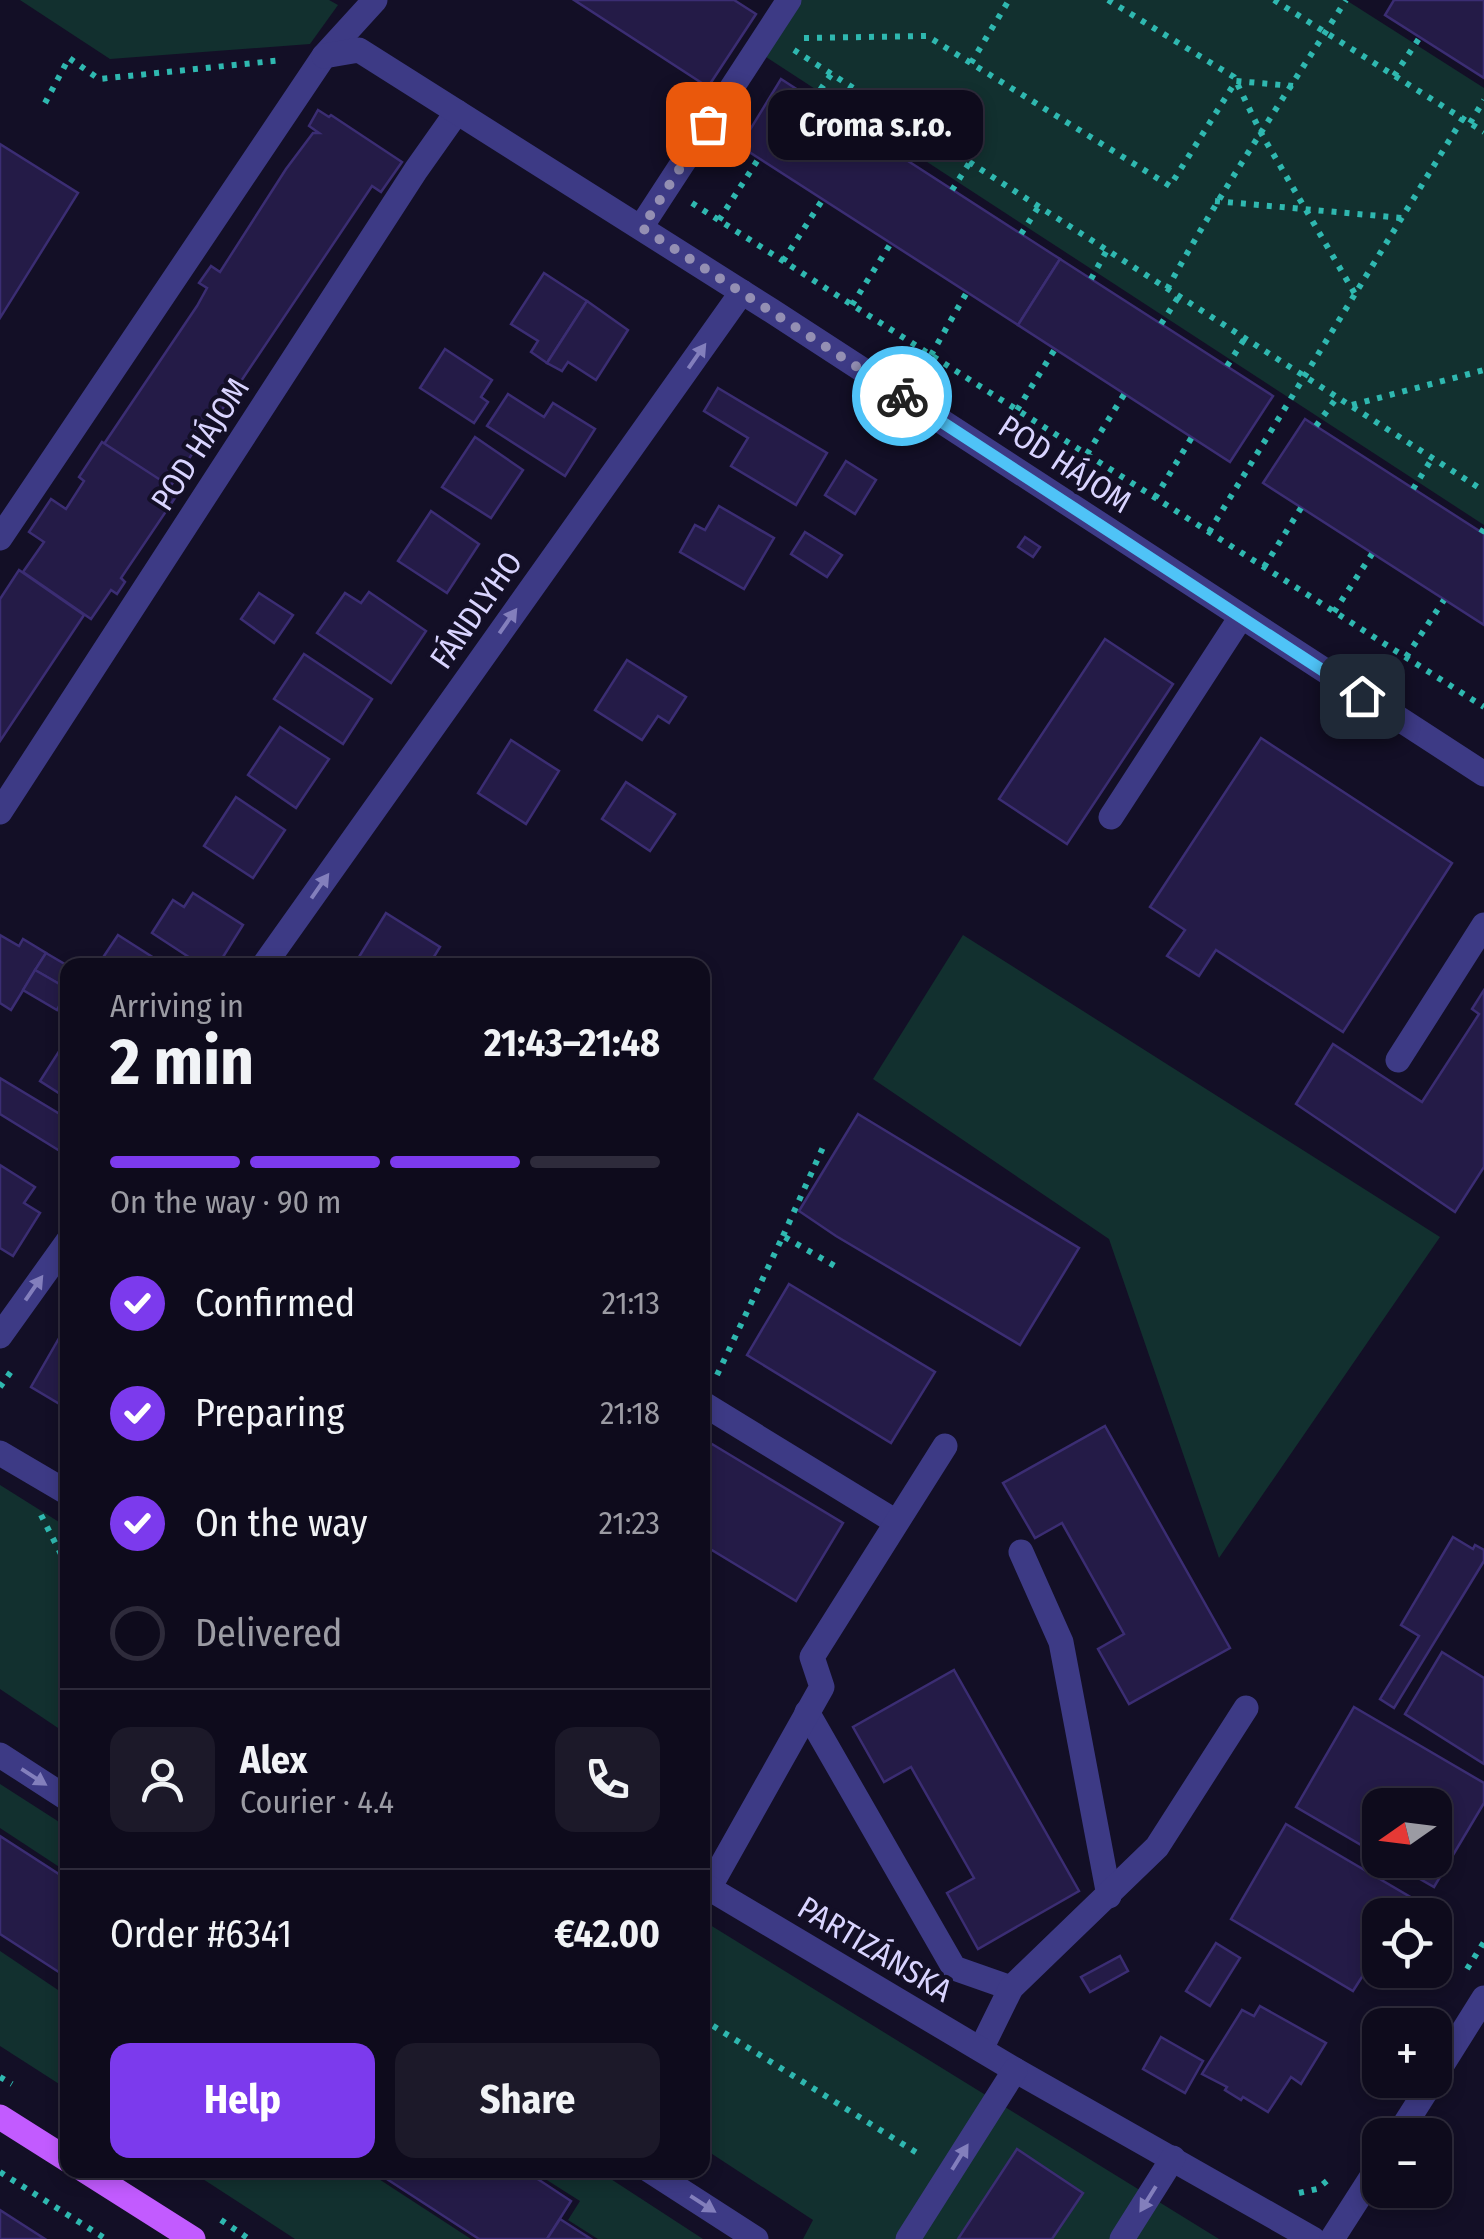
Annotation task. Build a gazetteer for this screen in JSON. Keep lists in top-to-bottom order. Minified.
{"streets":{"street":["POD HÁJOM","FÁNDLYHO","PARTIZÁNSKA"]},"crossings":[["POD HÁJOM","FÁNDLYHO"]],"one_way":["FÁNDLYHO"],"places":["Croma s.r.o."],"north":"left","page":{"bubble":"Croma s.r.o.","heading":["2 min","Arriving in","21:43–21:48"],"panel":["Alex","Courier · 4.4","Order #6341","€42.00"],"bar":"On the way · 90 m","list":[["Confirmed","21:13"],["Preparing","21:18"],["On the way","21:23"],"Delivered"],"map_buttons":["+","−"],"buttons":["Help","Share"]}}
